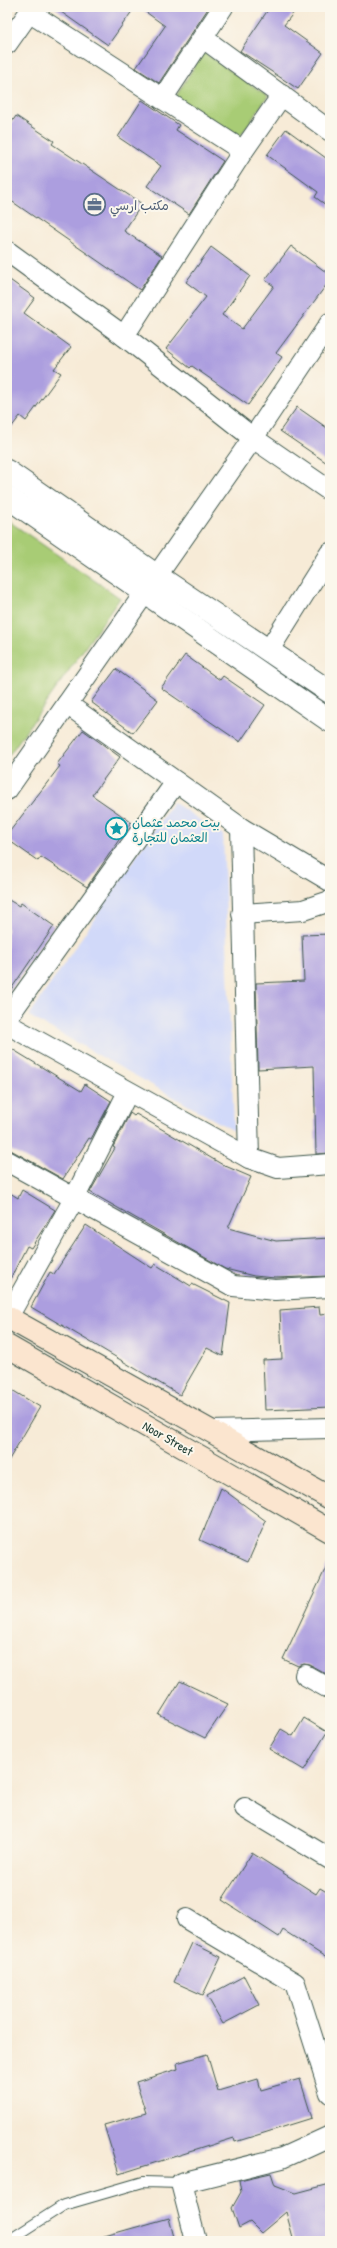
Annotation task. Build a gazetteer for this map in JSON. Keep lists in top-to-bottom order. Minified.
{"streets":{"main road":["Noor Street"]},"places":{"office":["مكتب ارسي"],"place":["بيت محمد عثمان العثمان للتجارة"]}}
